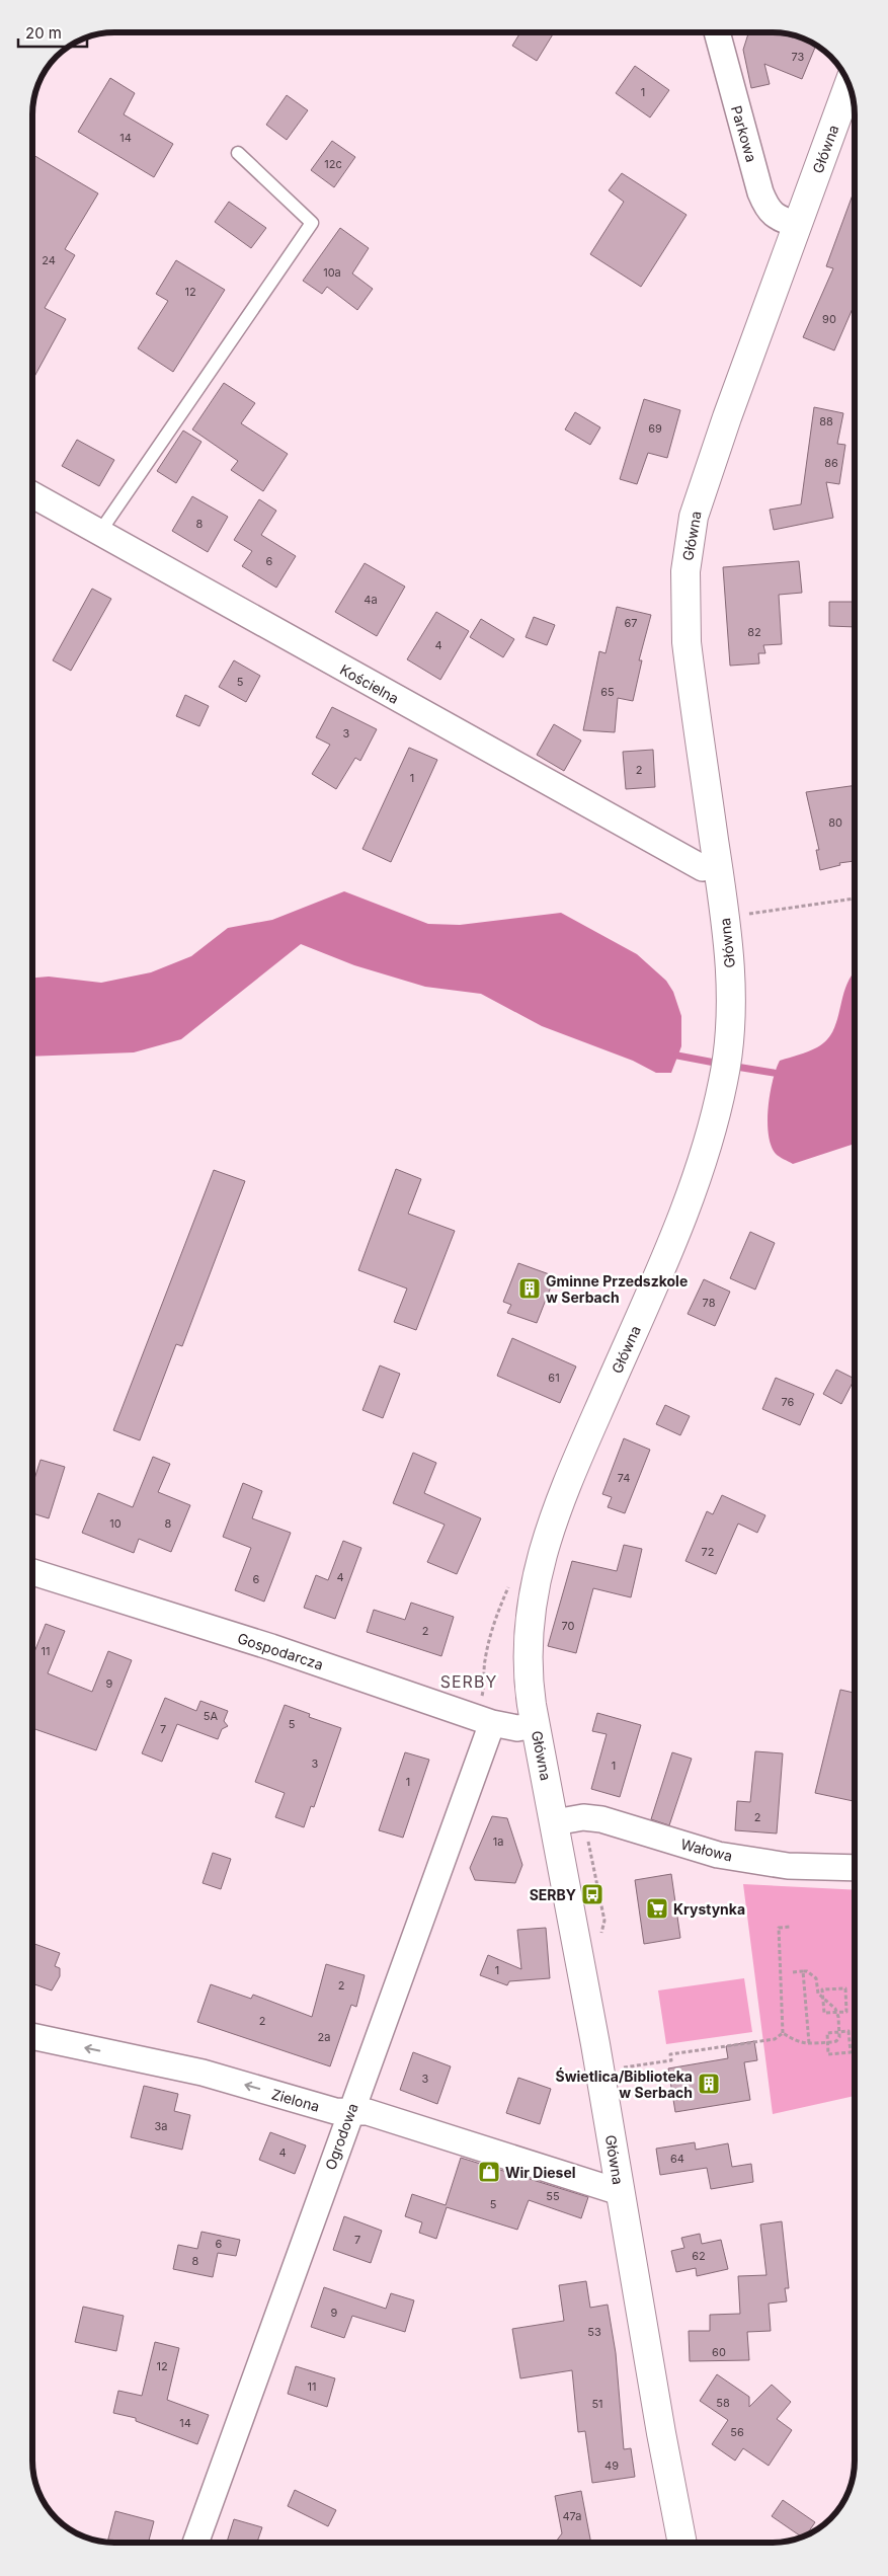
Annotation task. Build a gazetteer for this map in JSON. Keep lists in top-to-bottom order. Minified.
{"streets":{"main road":["Główna"],"street":["Parkowa","Kościelna","Gospodarcza","Wałowa","Zielona","Ogrodowa"]},"crossings":[["Parkowa","Główna"],["Główna","Kościelna"],["Główna","Gospodarcza"],["Główna","Wałowa"],["Główna","Zielona"],["Gospodarcza","Ogrodowa"],["Zielona","Ogrodowa"]],"one_way":["Zielona"],"districts":["SERBY"],"places":{"building":["Gminne Przedszkole w Serbach","Świetlica/Biblioteka w Serbach"],"bus stop":["SERBY"],"supermarket":["Krystynka"],"shop":["Wir Diesel"]},"house_numbers":["73","1","14","12c","24","10a","12","90","88","69","86","8","6","4a","67","82","4","5","65","3","2","1","80","78","61","76","74","10","8","72","4","6","70","2","11","9","5A","5","7","3","1","1","2","1a","1","2","2","2a","3","3a","4","64","55","5","7","6","62","8","9","53","60","12","11","58","51","14","56","49","47a"],"scale_bar":"20 m"}
